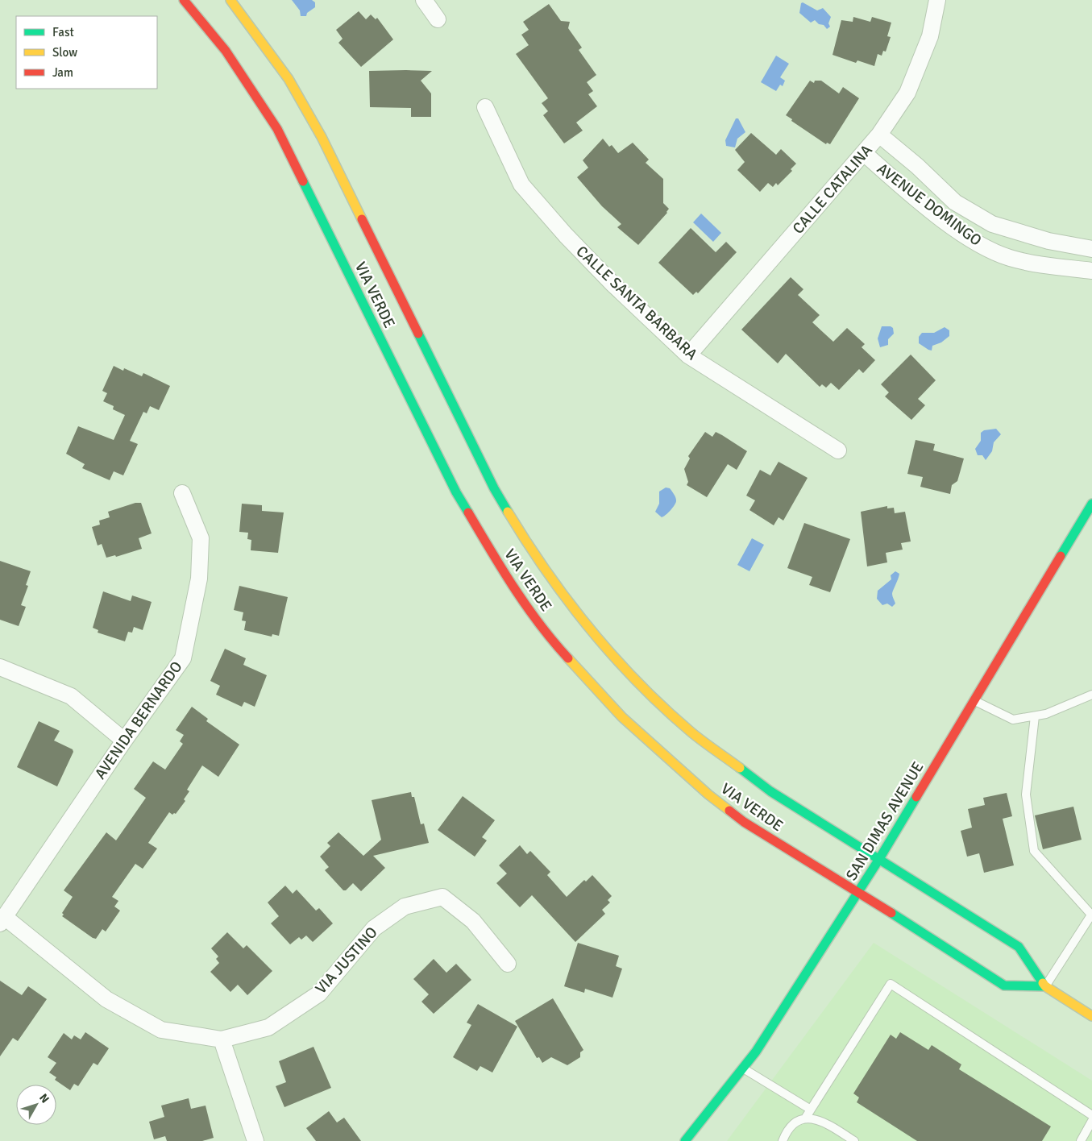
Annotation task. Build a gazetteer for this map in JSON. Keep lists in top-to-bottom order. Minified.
{"streets":{"main road":["VIA VERDE","SAN DIMAS AVENUE"],"street":["CALLE CATALINA","AVENUE DOMINGO","CALLE SANTA BARBARA","AVENIDA BERNARDO","VIA JUSTINO"]},"crossings":[["CALLE CATALINA","AVENUE DOMINGO"],["CALLE CATALINA","CALLE SANTA BARBARA"],["VIA VERDE","SAN DIMAS AVENUE"],["AVENIDA BERNARDO","VIA JUSTINO"]],"legend":["Fast","Slow","Jam"],"north":"top right"}
